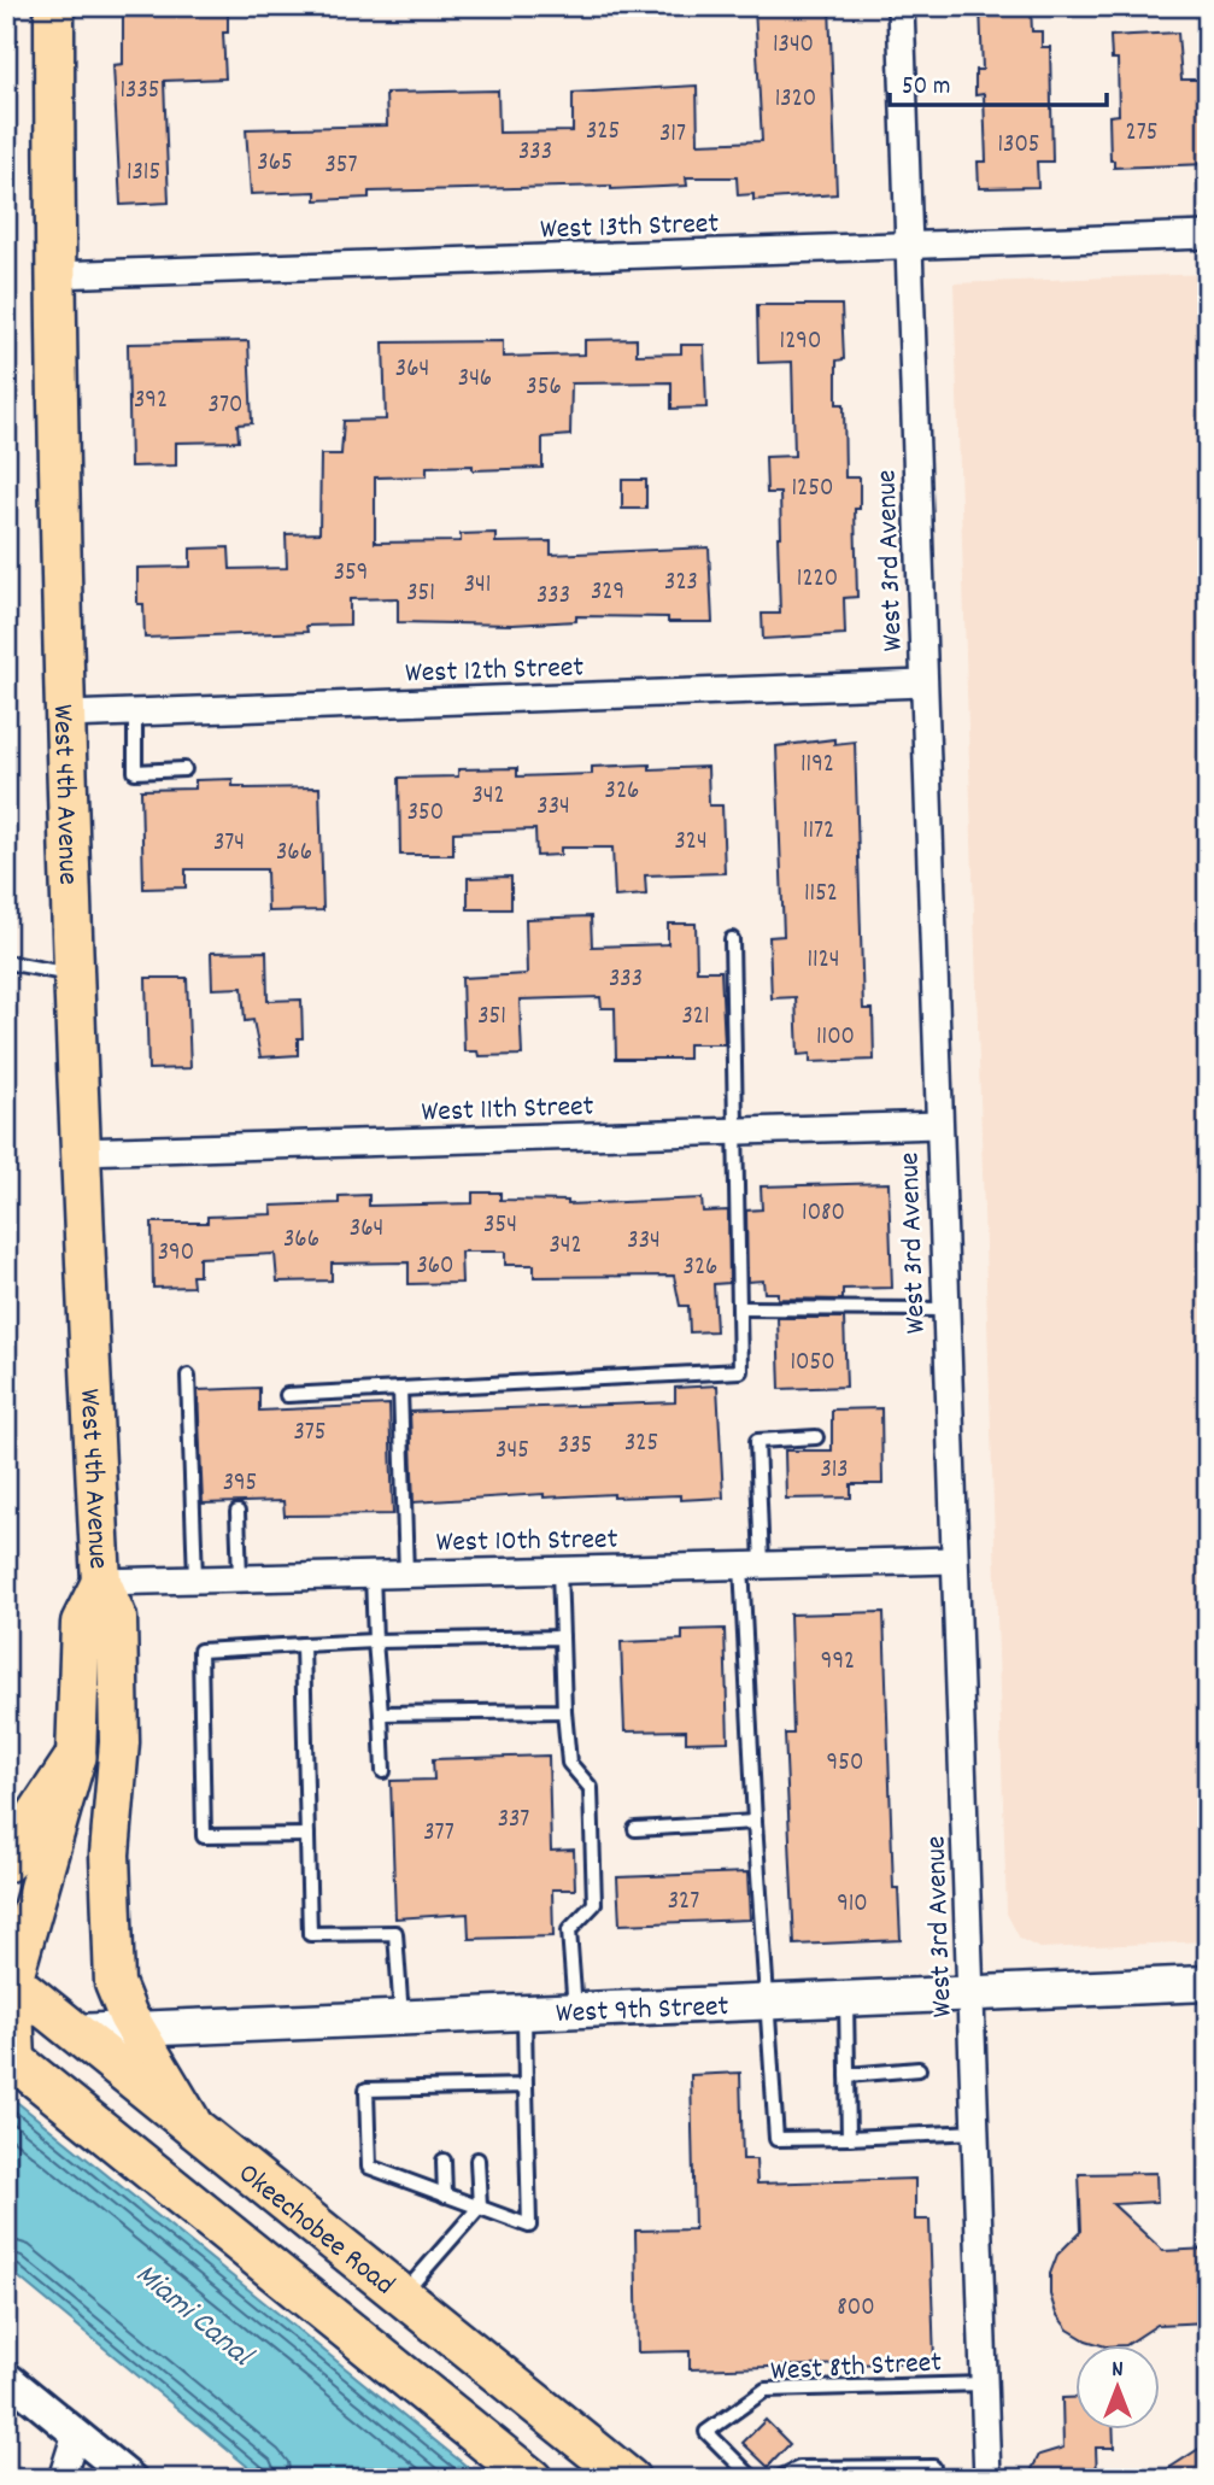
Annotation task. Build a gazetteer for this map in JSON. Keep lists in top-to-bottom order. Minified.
{"streets":{"highway":["Okeechobee Road"],"main road":["West 4th Avenue","West 9th Street"],"street":["West 13th Street","West 3rd Avenue","West 12th Street","West 11th Street","West 10th Street"],"lane":["West 8th Street"]},"crossings":[["West 13th Street","West 3rd Avenue"],["West 13th Street","West 4th Avenue"],["West 3rd Avenue","West 12th Street"],["West 3rd Avenue","West 11th Street"],["West 3rd Avenue","West 10th Street"],["West 3rd Avenue","West 9th Street"],["West 3rd Avenue","West 8th Street"],["West 12th Street","West 4th Avenue"],["West 4th Avenue","West 11th Street"],["West 4th Avenue","West 10th Street"],["West 4th Avenue","West 9th Street"],["West 4th Avenue","Okeechobee Road"],["West 9th Street","Okeechobee Road"]],"water":["Miami Canal"],"house_numbers":["1340","1335","1320","325","275","317","1305","333","365","357","1315","1290","364","346","356","392","370","1250","359","1220","323","341","329","351","333","1192","326","342","334","350","1172","324","374","366","1152","1124","333","351","321","1100","1080","354","364","366","334","342","390","360","326","1050","375","325","335","345","313","395","992","950","337","377","327","910","800"],"scale_bar":"50 m","north":"top"}
